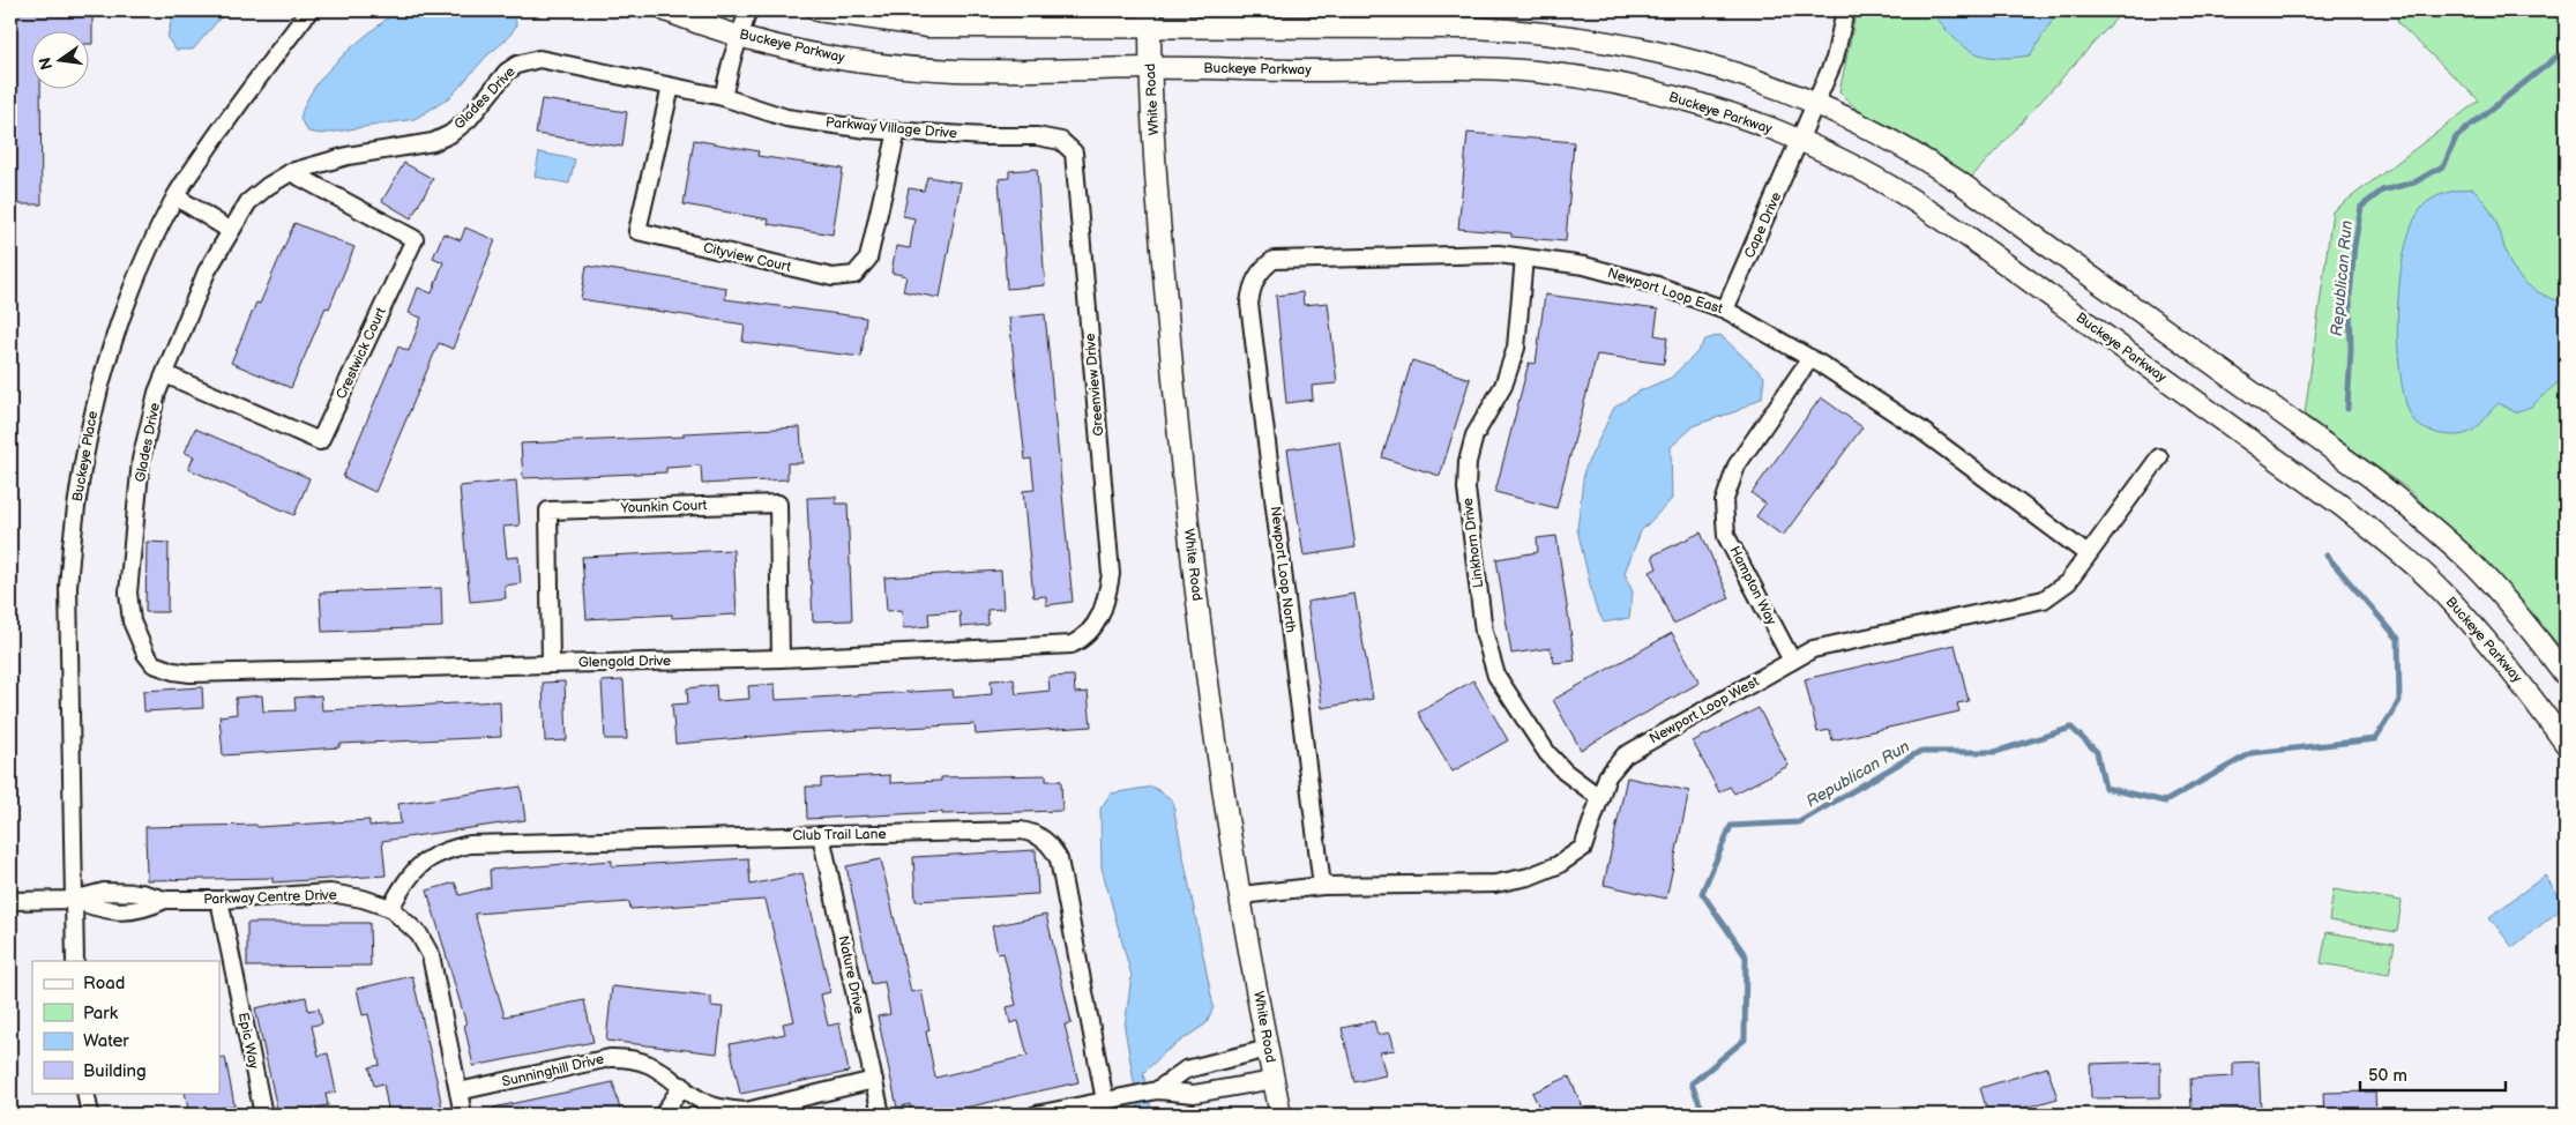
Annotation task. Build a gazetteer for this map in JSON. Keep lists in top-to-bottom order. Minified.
{"streets":{"street":["Buckeye Parkway","Glades Drive","White Road","Parkway Village Drive","Cape Drive","Cityview Court","Newport Loop East","Crestwick Court","Greenview Drive","Buckeye Place","Younkin Court","Linkhorn Drive","Newport Loop North","Hampton Way","Glengold Drive","Newport Loop West","Club Trail Lane","Parkway Centre Drive","Nature Drive","Epic Way","Sunninghill Drive"]},"crossings":[["Buckeye Parkway","White Road"],["Buckeye Parkway","Cape Drive"],["Glades Drive","Parkway Village Drive"],["Glades Drive","Crestwick Court"],["Glades Drive","Glengold Drive"],["White Road","Newport Loop West"],["Parkway Village Drive","Cityview Court"],["Parkway Village Drive","Greenview Drive"],["Cape Drive","Newport Loop East"],["Newport Loop East","Linkhorn Drive"],["Newport Loop East","Newport Loop North"],["Newport Loop East","Hampton Way"],["Newport Loop East","Newport Loop West"],["Greenview Drive","Glengold Drive"],["Buckeye Place","Parkway Centre Drive"],["Younkin Court","Glengold Drive"],["Linkhorn Drive","Newport Loop West"],["Newport Loop North","Newport Loop West"],["Hampton Way","Newport Loop West"],["Club Trail Lane","Parkway Centre Drive"],["Club Trail Lane","Nature Drive"],["Parkway Centre Drive","Epic Way"],["Parkway Centre Drive","Sunninghill Drive"],["Nature Drive","Sunninghill Drive"]],"water":["Republican Run"],"legend":["Road","Park","Water","Building"],"scale_bar":"50 m","north":"left"}
